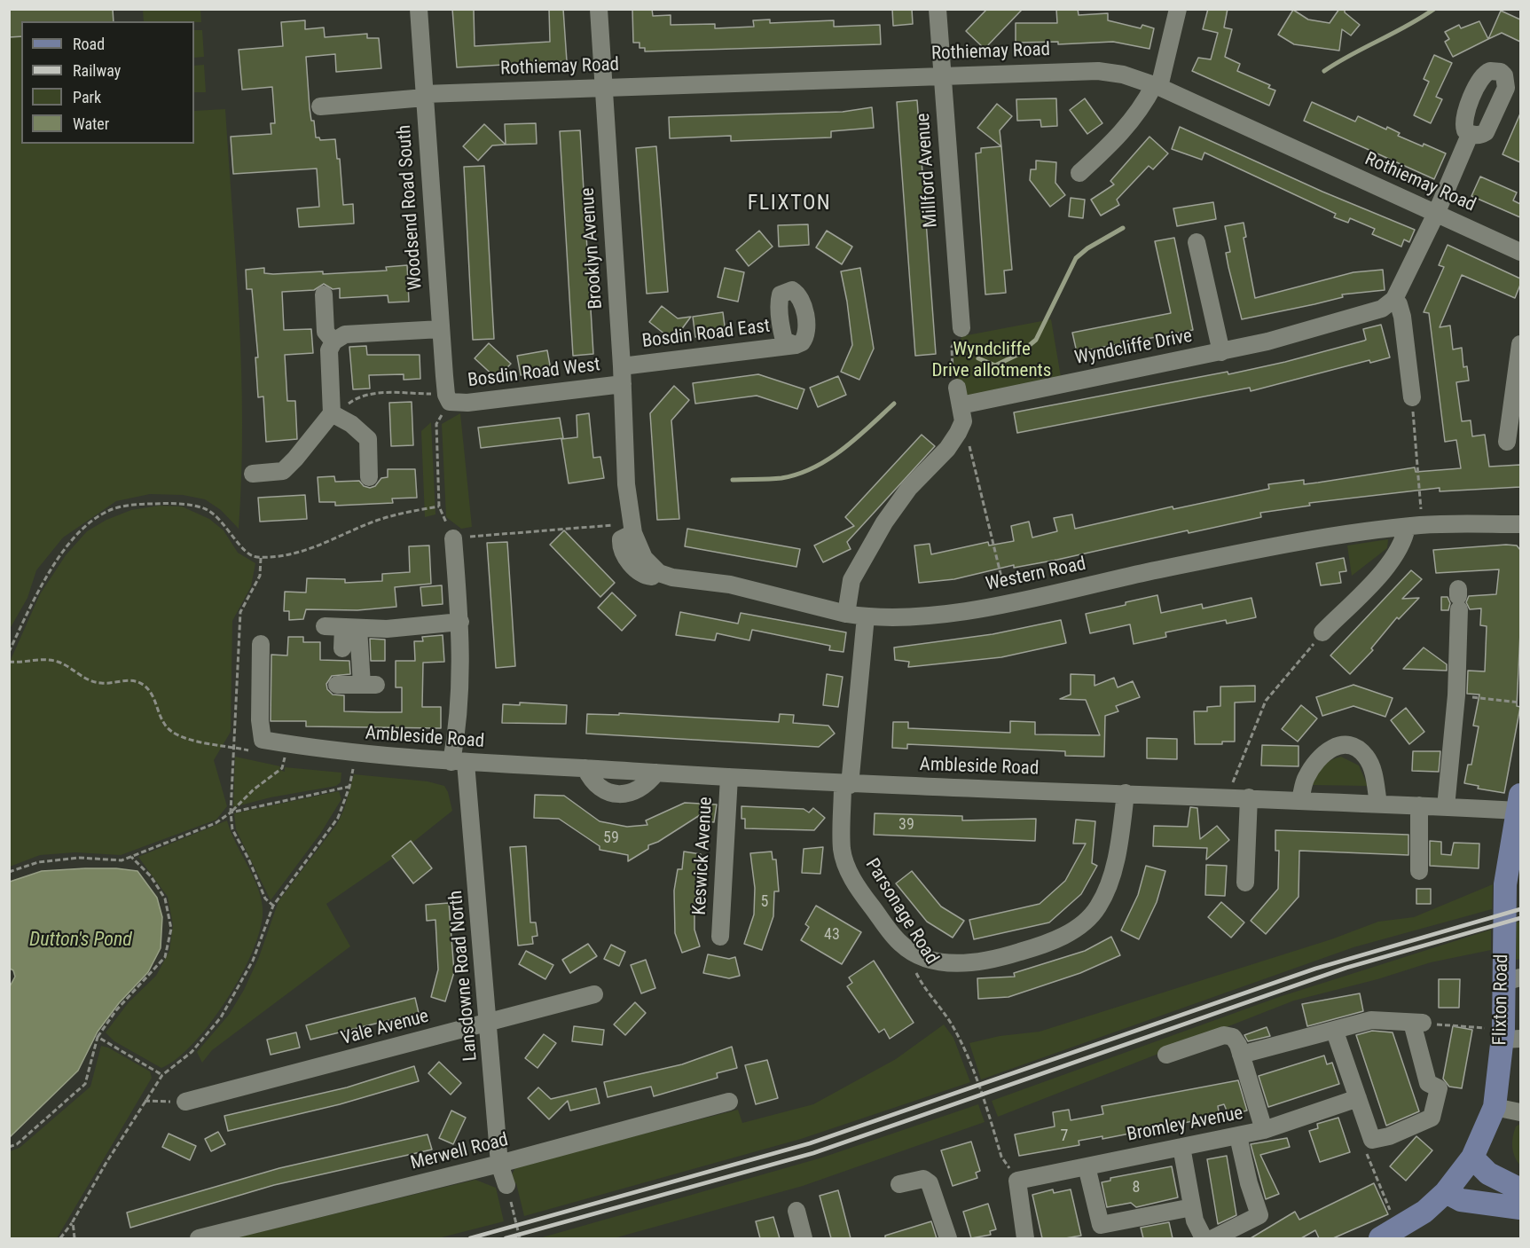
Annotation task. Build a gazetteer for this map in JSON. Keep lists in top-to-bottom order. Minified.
{"streets":{"main road":["Flixton Road"],"street":["Rothiemay Road","Millford Avenue","Woodsend Road South","Brooklyn Avenue","Bosdin Road East","Wyndcliffe Drive","Bosdin Road West","Western Road","Ambleside Road","Keswick Avenue","Parsonage Road","Lansdowne Road North","Vale Avenue","Bromley Avenue","Merwell Road"]},"crossings":[["Rothiemay Road","Millford Avenue"],["Rothiemay Road","Woodsend Road South"],["Rothiemay Road","Brooklyn Avenue"],["Woodsend Road South","Bosdin Road West"],["Brooklyn Avenue","Bosdin Road East"],["Brooklyn Avenue","Bosdin Road West"],["Brooklyn Avenue","Western Road"],["Western Road","Parsonage Road"],["Ambleside Road","Keswick Avenue"],["Ambleside Road","Parsonage Road"],["Ambleside Road","Lansdowne Road North"],["Ambleside Road","Flixton Road"],["Parsonage Road","Bromley Avenue"],["Lansdowne Road North","Vale Avenue"],["Lansdowne Road North","Merwell Road"]],"districts":["FLIXTON"],"water":["Dutton's Pond"],"parks":["Wyndcliffe Drive allotments"],"house_numbers":["39","59","5","43","7","8"],"legend":["Road","Railway","Park","Water"]}
